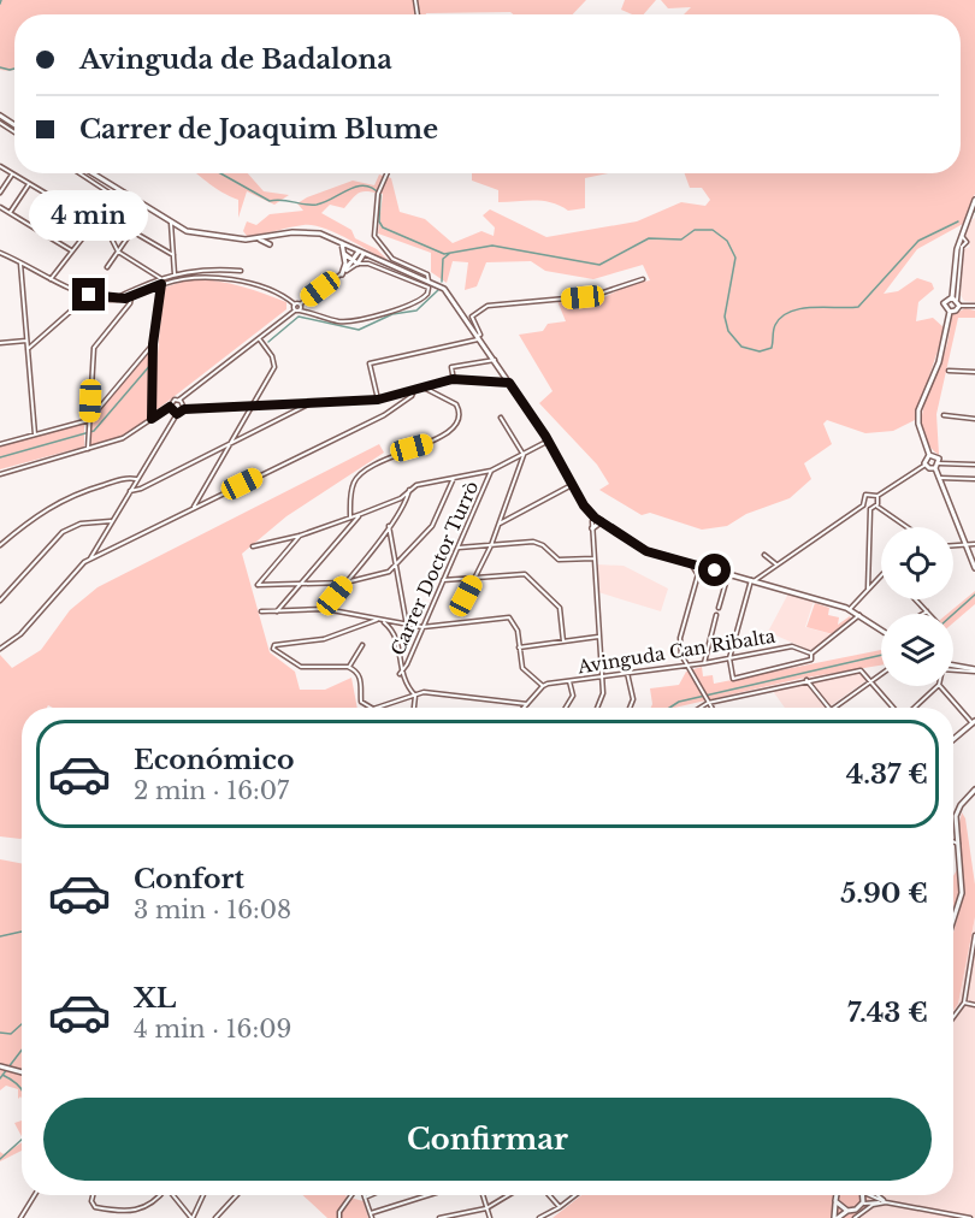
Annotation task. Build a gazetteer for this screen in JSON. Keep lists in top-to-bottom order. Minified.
{"streets":{"street":["Carrer Doctor Turrò","Avinguda Can Ribalta"]},"page":{"banner":["Avinguda de Badalona","Carrer de Joaquim Blume"],"bubble":"4 min","list":[{"name":"Económico","note":"2 min · 16:07","value":"4.37 €"},{"name":"Confort","note":"3 min · 16:08","value":"5.90 €"},{"name":"XL","note":"4 min · 16:09","value":"7.43 €"}],"buttons":"Confirmar"}}
